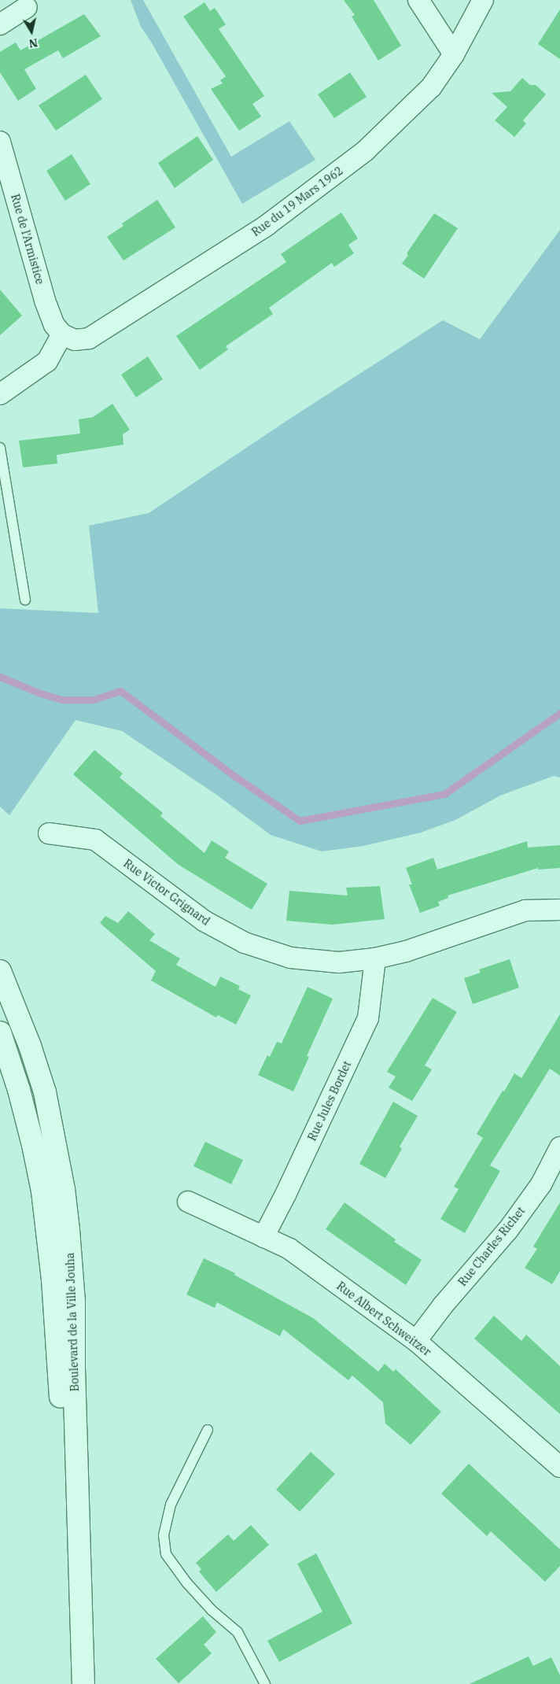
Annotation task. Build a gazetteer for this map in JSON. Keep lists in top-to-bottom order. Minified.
{"streets":{"main road":["Boulevard de la Ville Jouha"],"street":["Rue du 19 Mars 1962","Rue de l'Armistice","Rue Victor Grignard","Rue Jules Bordet","Rue Charles Richet","Rue Albert Schweitzer"]},"crossings":[["Rue du 19 Mars 1962","Rue de l'Armistice"],["Rue Victor Grignard","Rue Jules Bordet"],["Rue Jules Bordet","Rue Albert Schweitzer"],["Rue Charles Richet","Rue Albert Schweitzer"]],"north":"bottom"}
